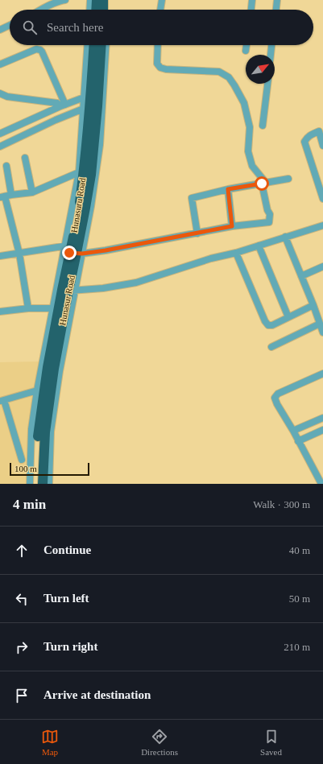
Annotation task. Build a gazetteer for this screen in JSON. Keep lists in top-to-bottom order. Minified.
{"streets":{"highway":["Hunasuru Road","Hunasur Road"]},"crossings":[["Hunasuru Road","Hunasur Road"]],"scale_bar":"100 m","north":"top right","page":{"search":"Search here","scale":"100 m","heading":["4 min","Walk · 300 m"],"list":[["Continue","40 m"],["Turn left","50 m"],["Turn right","210 m"],"Arrive at destination"],"nav":["Map","Directions","Saved"]}}
